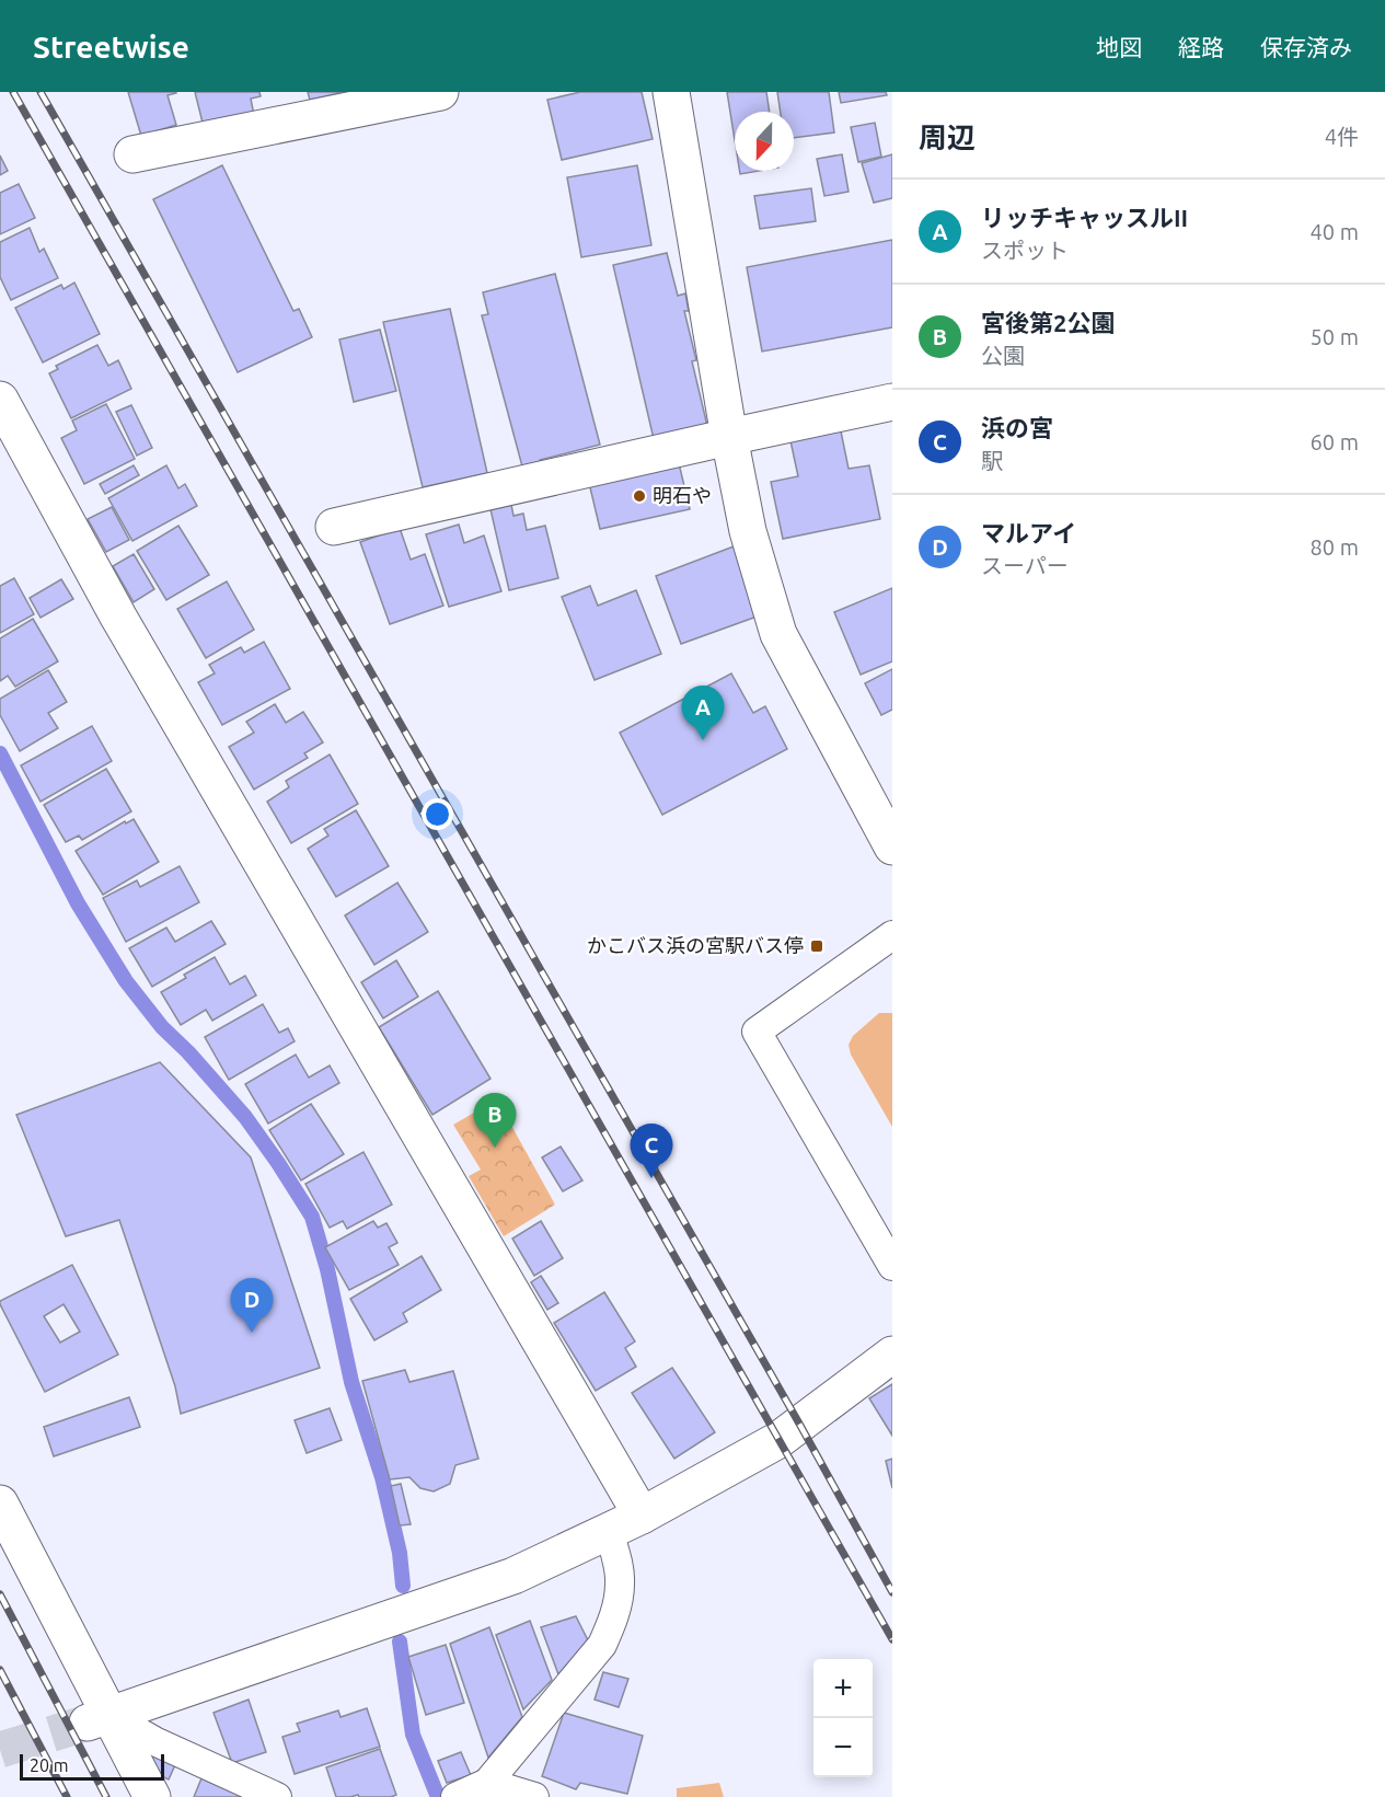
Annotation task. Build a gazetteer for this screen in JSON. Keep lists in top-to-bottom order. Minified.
{"places":{"other":["明石や"],"transit":["かこバス浜の宮駅バス停"]},"scale_bar":"20 m","north":"bottom","page":{"header":"Streetwise","nav":["地図","経路","保存済み"],"heading":["周辺","4件"],"list":[{"mark":"A","name":"リッチキャッスルII","note":"スポット","value":"40 m"},{"mark":"B","name":"宮後第2公園","note":"公園","value":"50 m"},{"mark":"C","name":"浜の宮","note":"駅","value":"60 m"},{"mark":"D","name":"マルアイ","note":"スーパー","value":"80 m"}],"pins":["A","B","C","D"],"map_buttons":["+","−"],"scale":"20 m"}}
